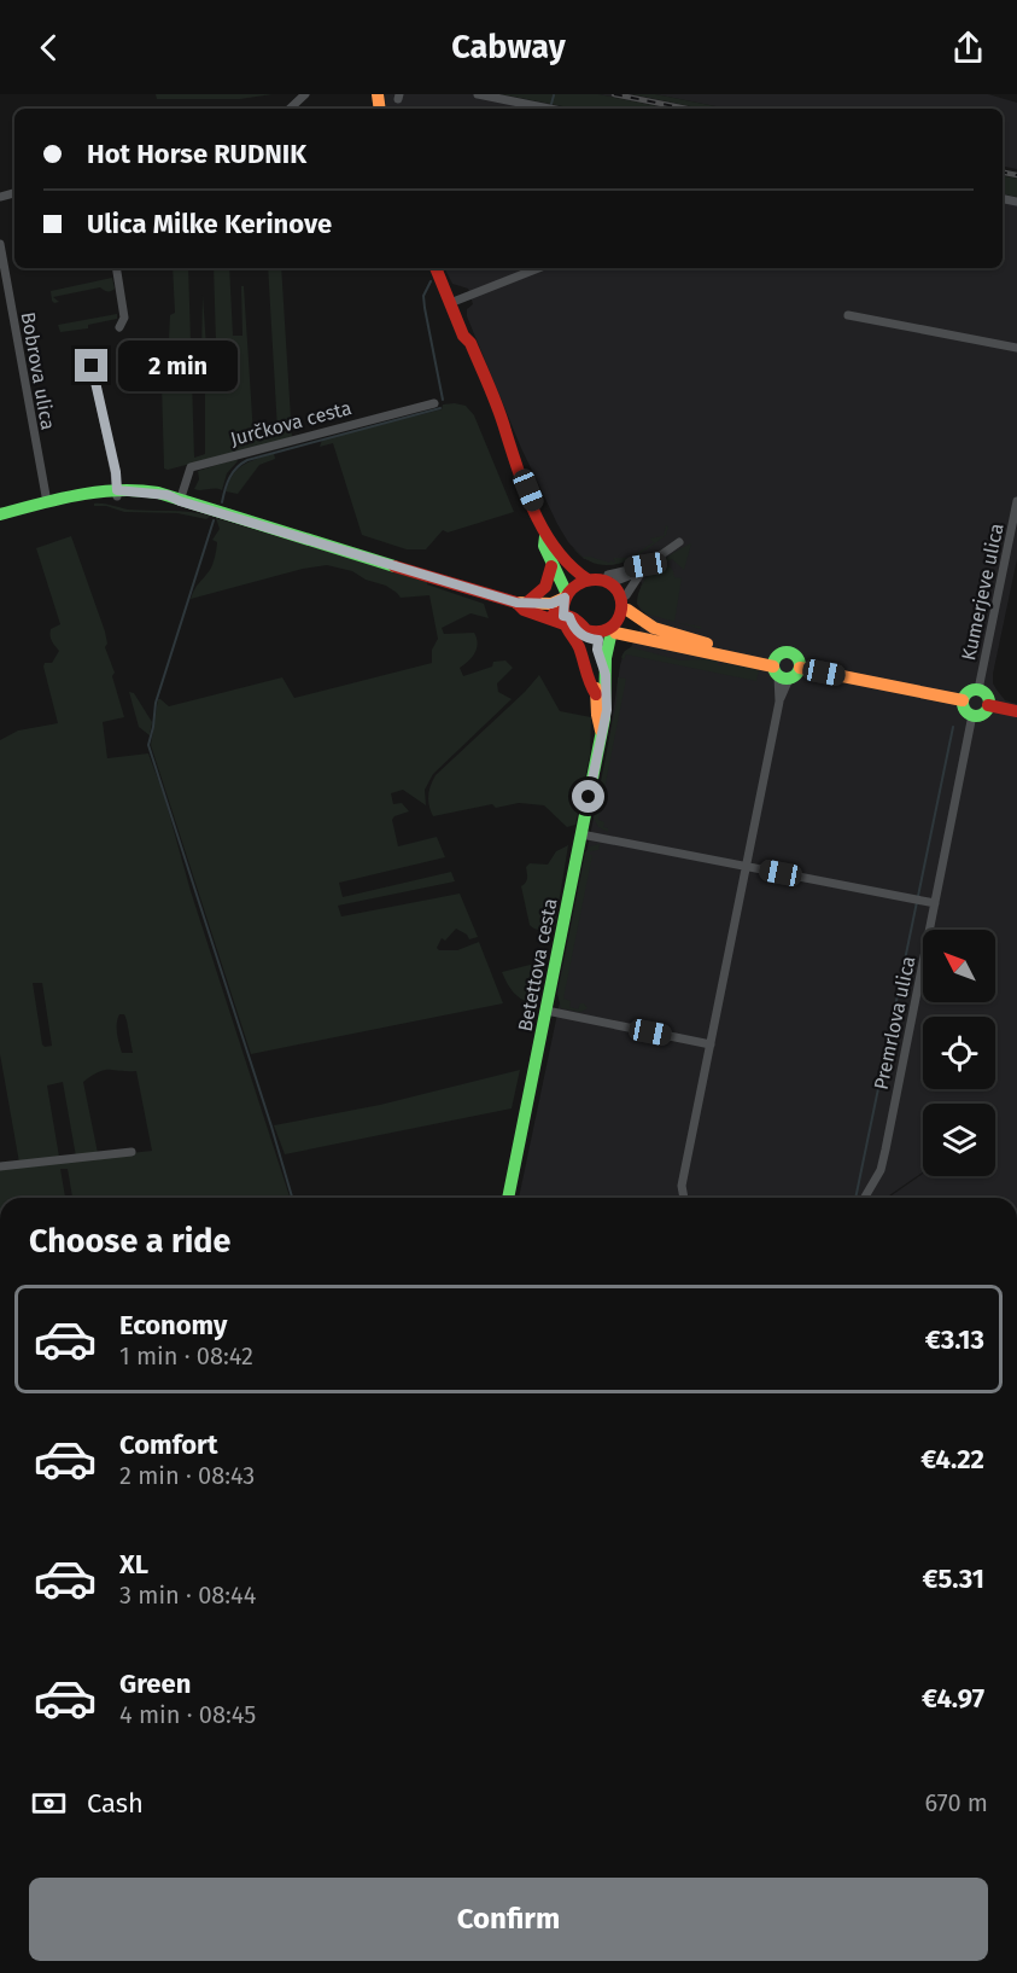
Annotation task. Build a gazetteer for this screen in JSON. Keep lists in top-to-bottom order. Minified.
{"streets":{"main road":["Betettova cesta"],"street":["Bobrova ulica","Jurčkova cesta","Kumerjeve ulica","Premrlova ulica"]},"crossings":[["Kumerjeve ulica","Premrlova ulica"]],"north":"top left","page":{"header":"Cabway","banner":["Hot Horse RUDNIK","Ulica Milke Kerinove"],"bubble":"2 min","heading":"Choose a ride","list":[{"name":"Economy","note":"1 min · 08:42","value":"€3.13"},{"name":"Comfort","note":"2 min · 08:43","value":"€4.22"},{"name":"XL","note":"3 min · 08:44","value":"€5.31"},{"name":"Green","note":"4 min · 08:45","value":"€4.97"}],"pay":["Cash","670 m"],"buttons":"Confirm"}}
